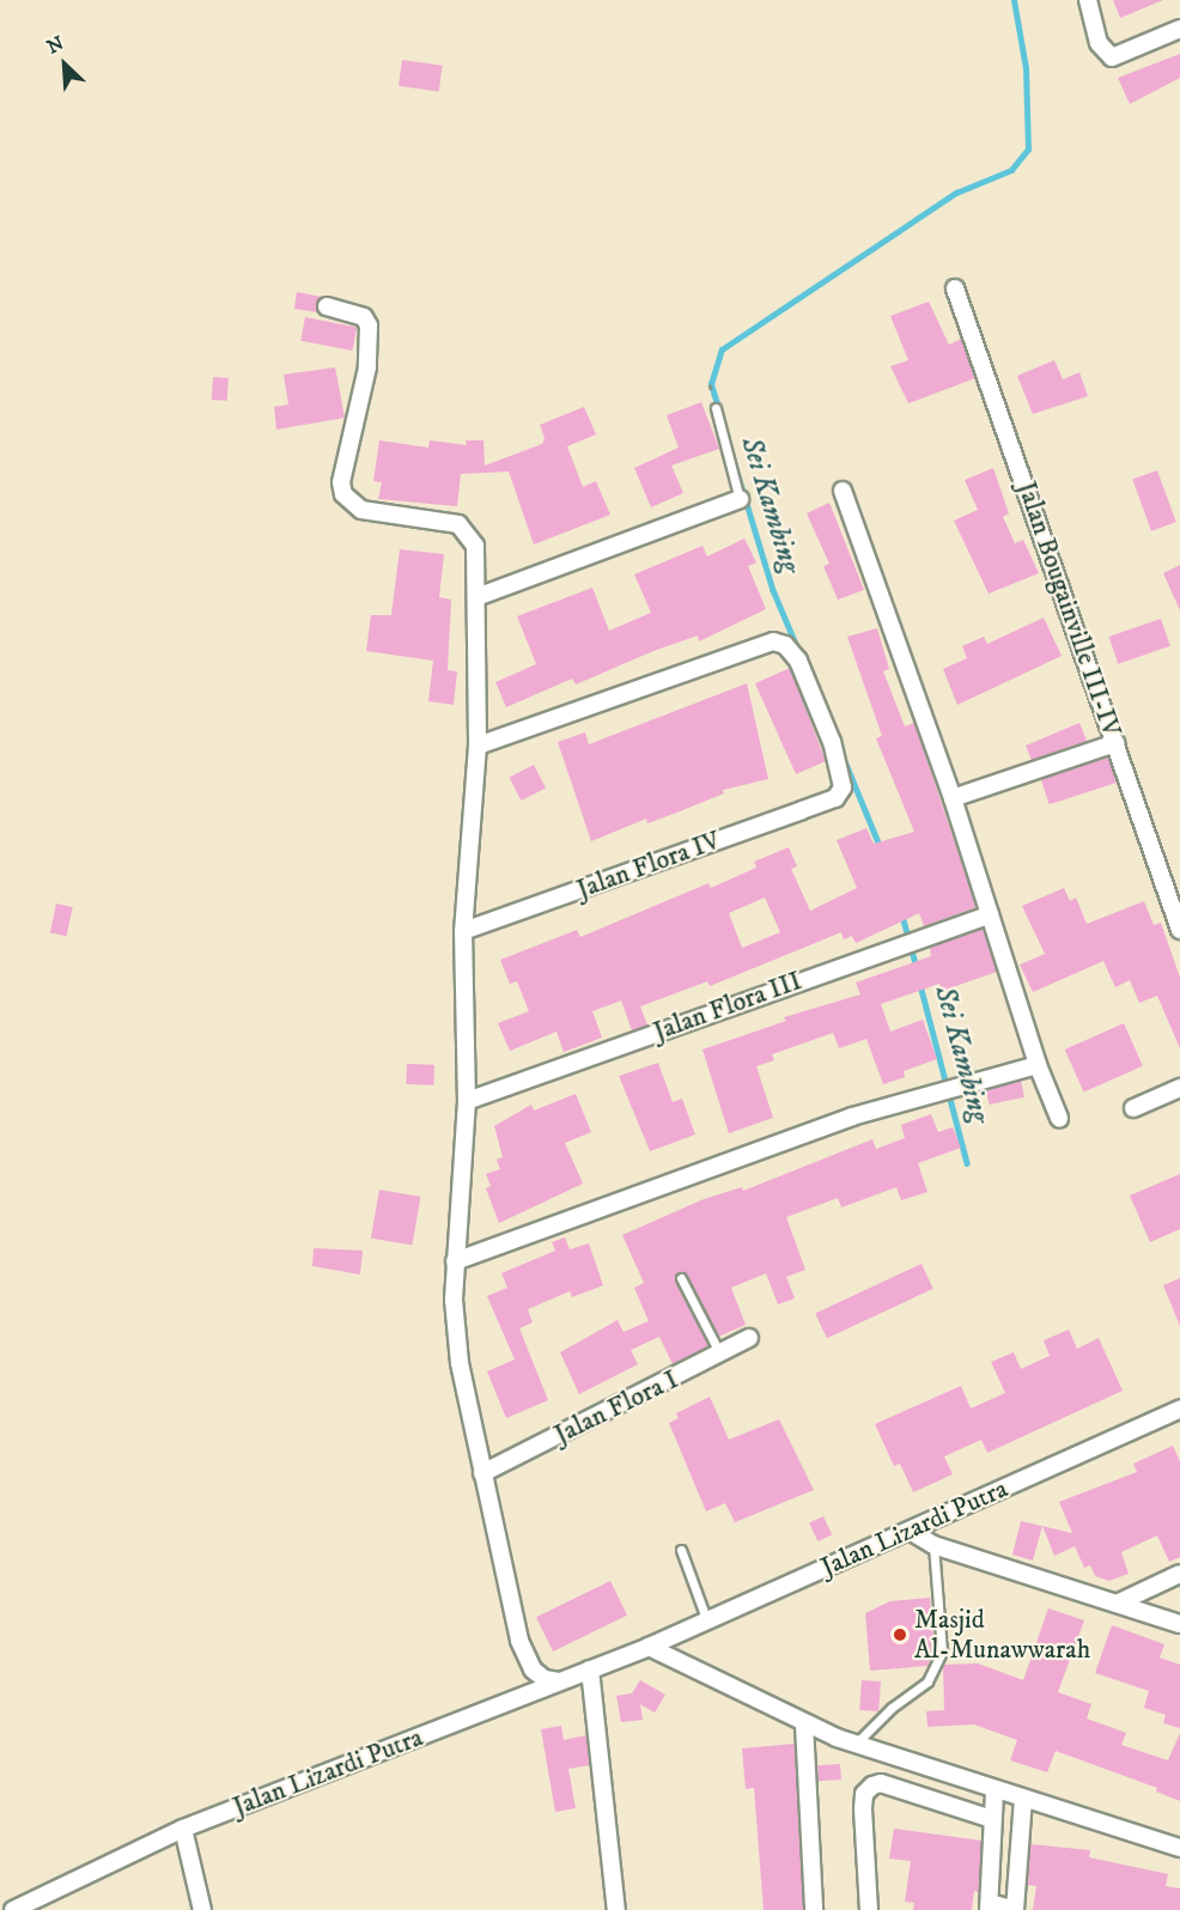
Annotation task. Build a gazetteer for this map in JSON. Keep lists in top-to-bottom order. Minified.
{"streets":{"street":["Jalan Bougainville III-IV","Jalan Flora IV","Jalan Flora III","Jalan Flora I","Jalan Lizardi Putra"]},"water":["Sei Kambing"],"places":["Masjid Al-Munawwarah"],"north":"top left"}
